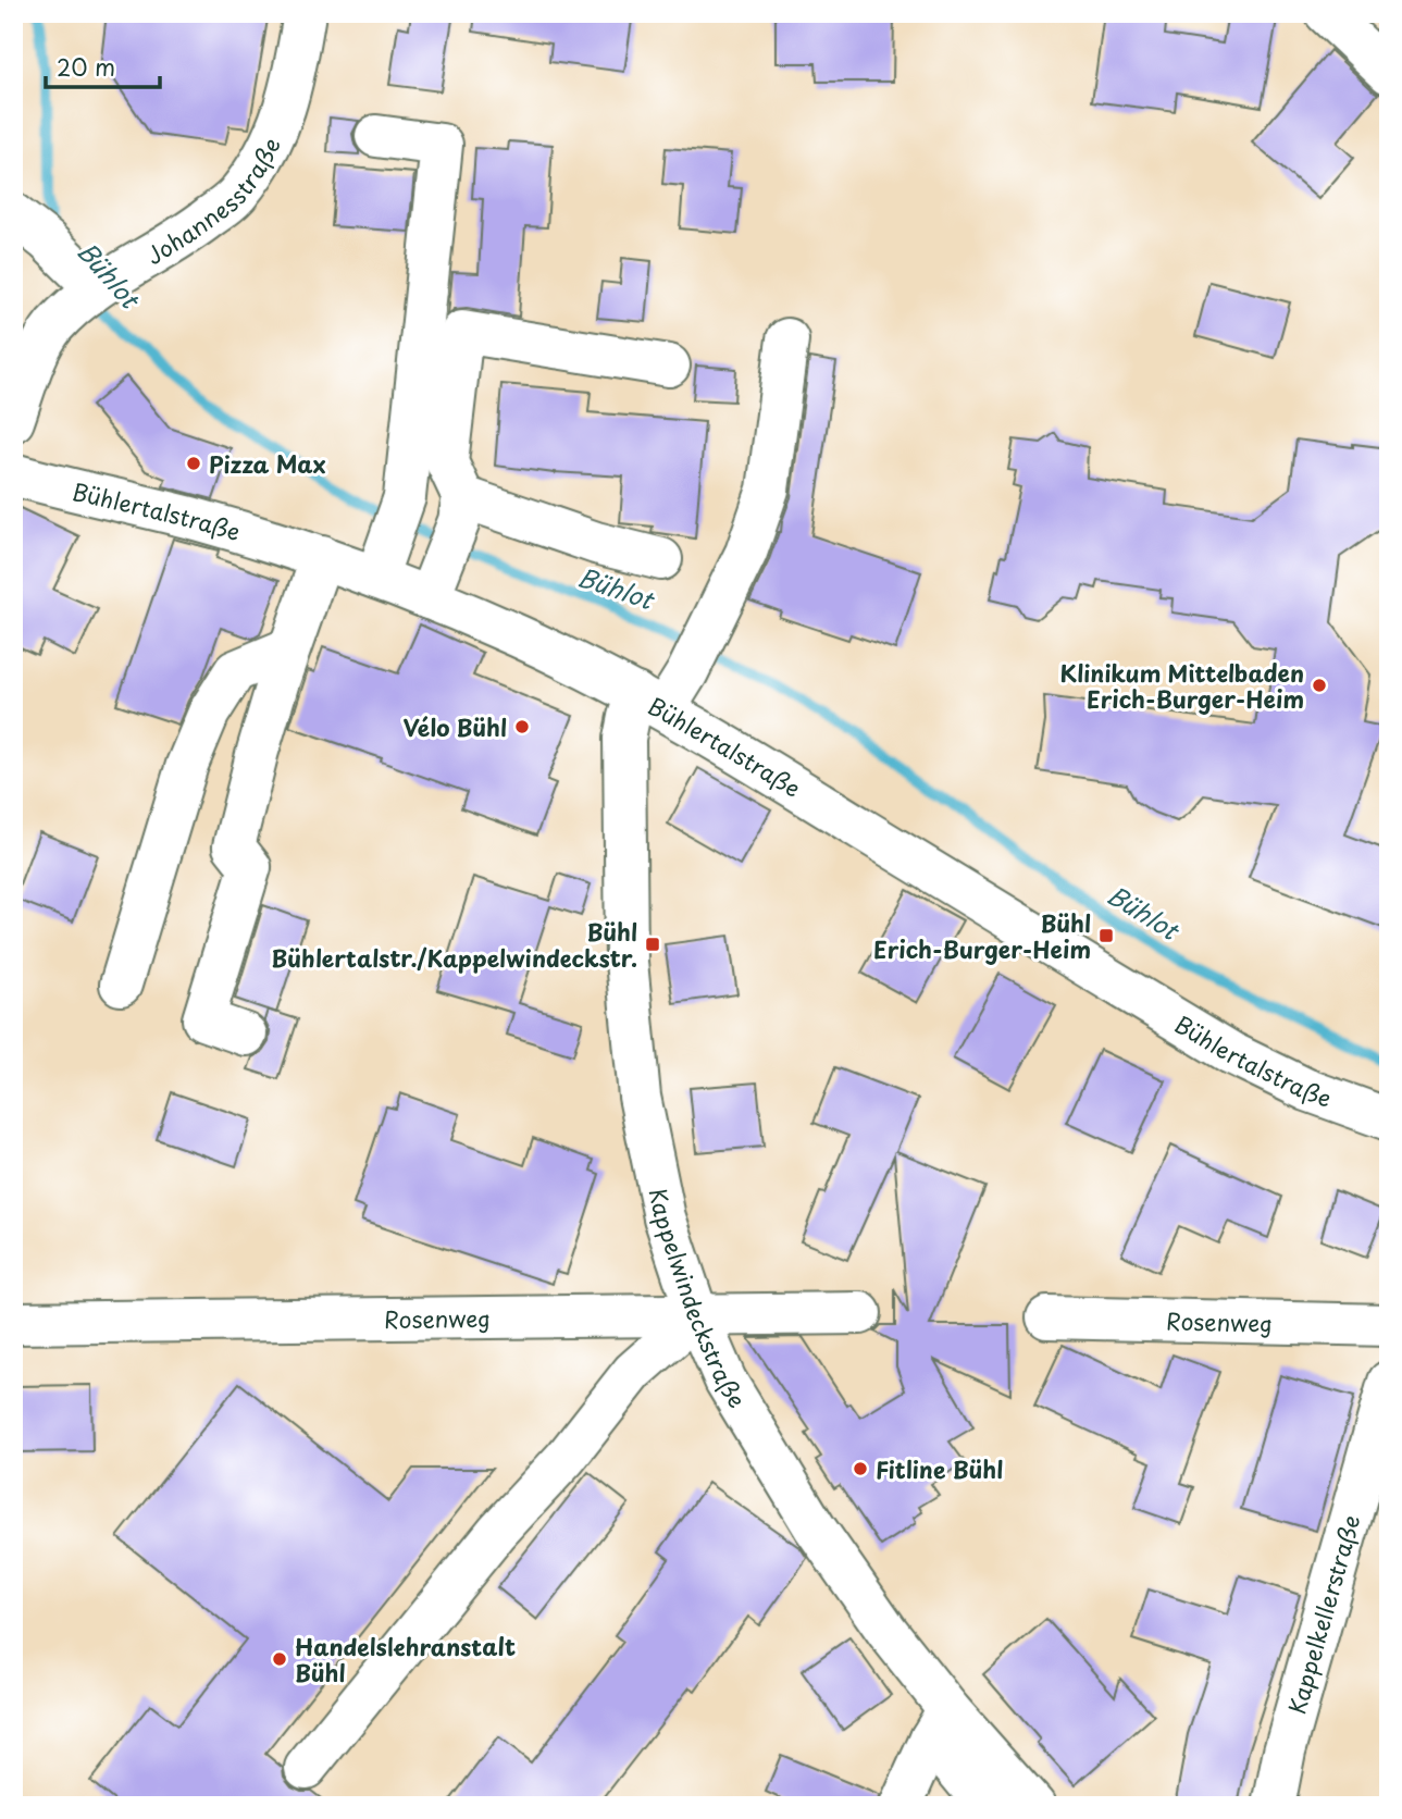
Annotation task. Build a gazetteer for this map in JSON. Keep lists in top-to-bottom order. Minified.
{"streets":{"street":["Johannesstraße","Bühlertalstraße","Kappelwindeckstraße","Rosenweg","Kappelkellerstraße"]},"crossings":[["Bühlertalstraße","Kappelwindeckstraße"],["Kappelwindeckstraße","Rosenweg"]],"water":["Bühlot"],"places":{"other":["Pizza Max","Klinikum Mittelbaden Erich-Burger-Heim","Vélo Bühl","Fitline Bühl","Handelslehranstalt Bühl"],"transit":["Bühl Erich-Burger-Heim","Bühl Bühlertalstr./Kappelwindeckstr."]},"scale_bar":"20 m"}
